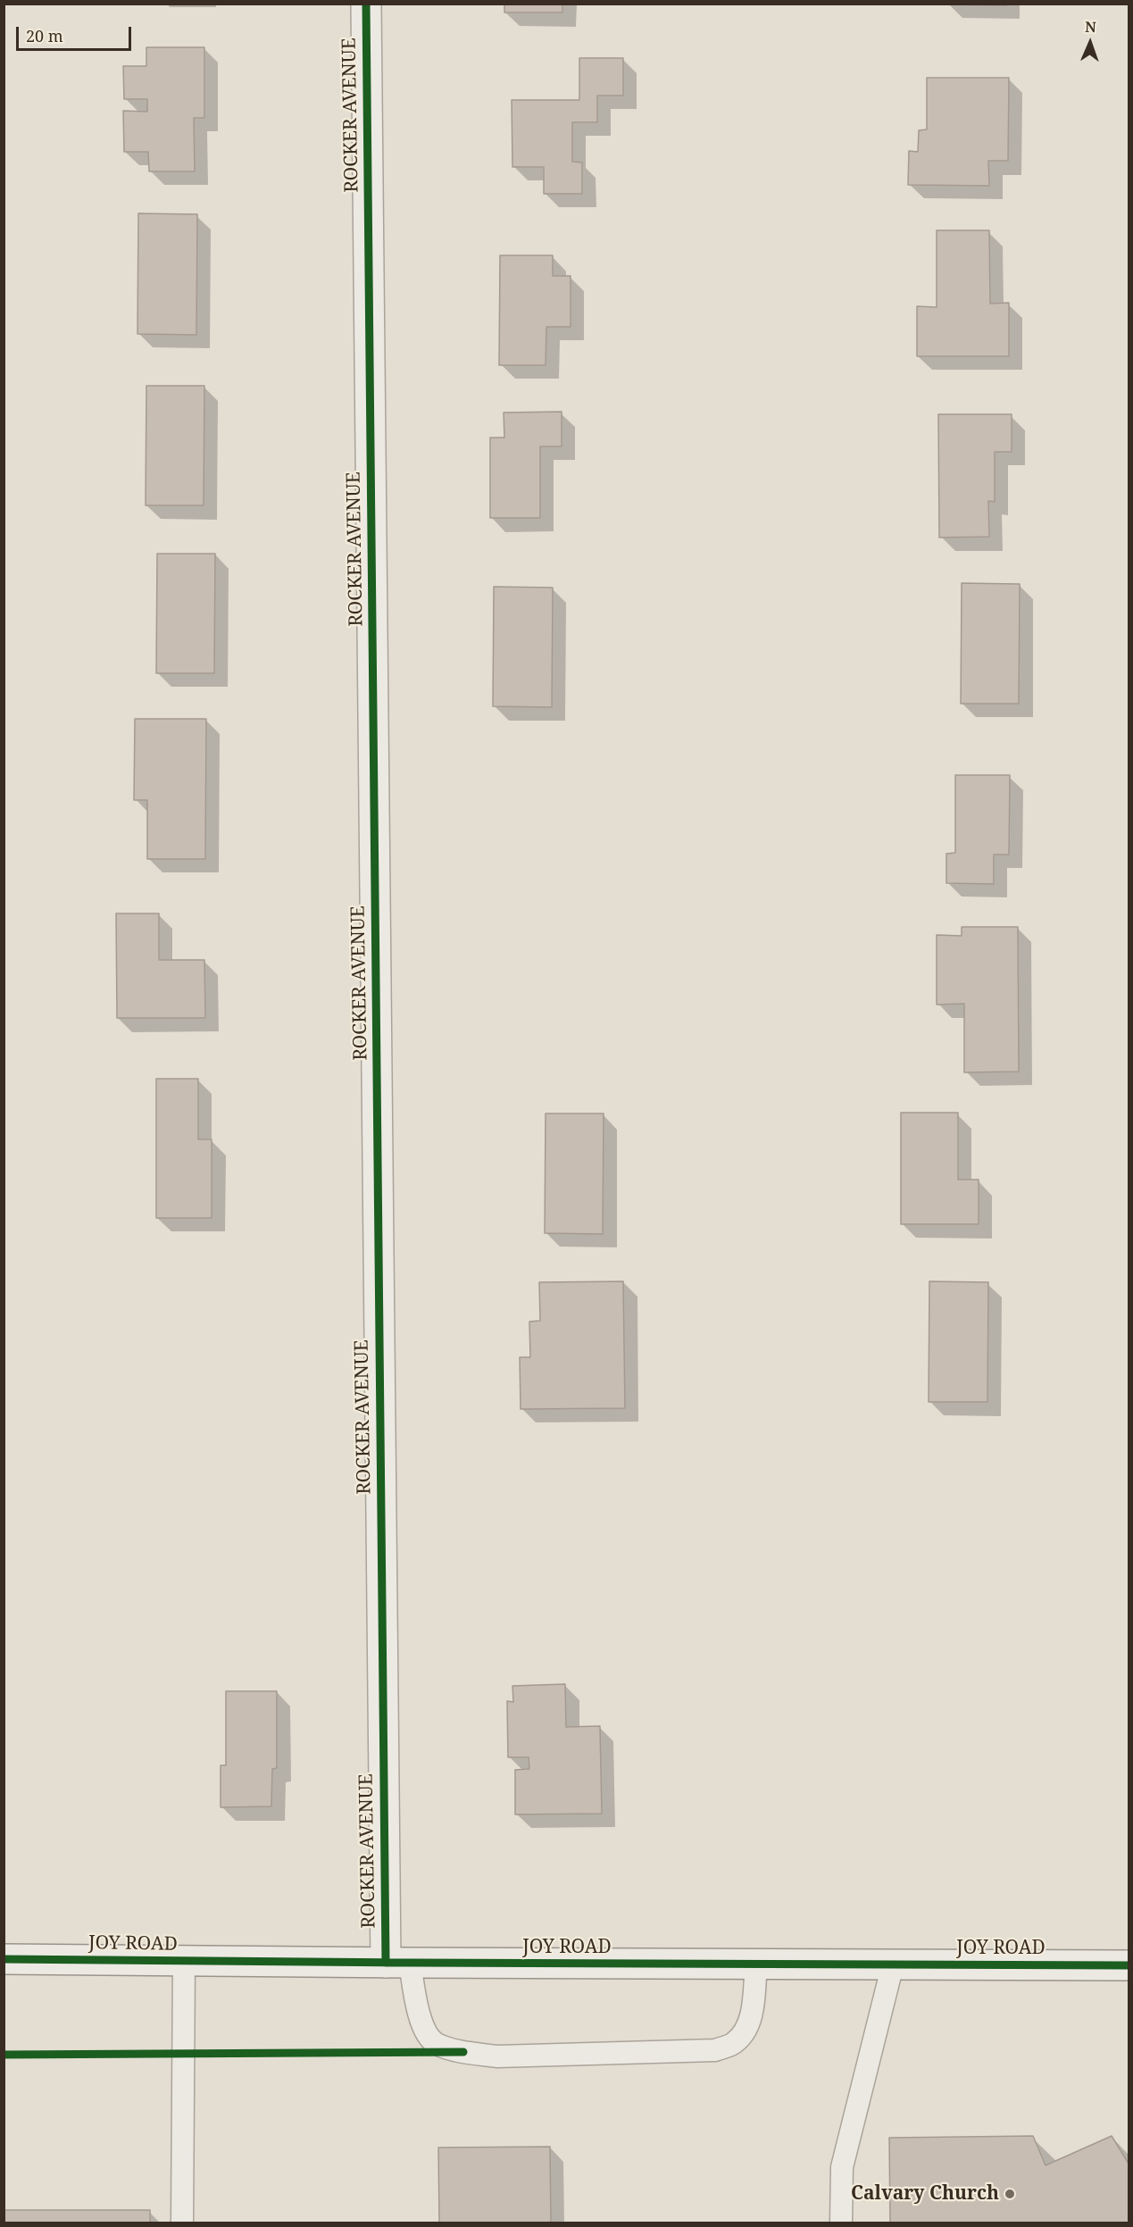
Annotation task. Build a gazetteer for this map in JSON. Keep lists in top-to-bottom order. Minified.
{"streets":{"street":["ROCKER AVENUE","JOY ROAD"]},"crossings":[["ROCKER AVENUE","JOY ROAD"]],"places":["Calvary Church"],"scale_bar":"20 m","north":"top"}
